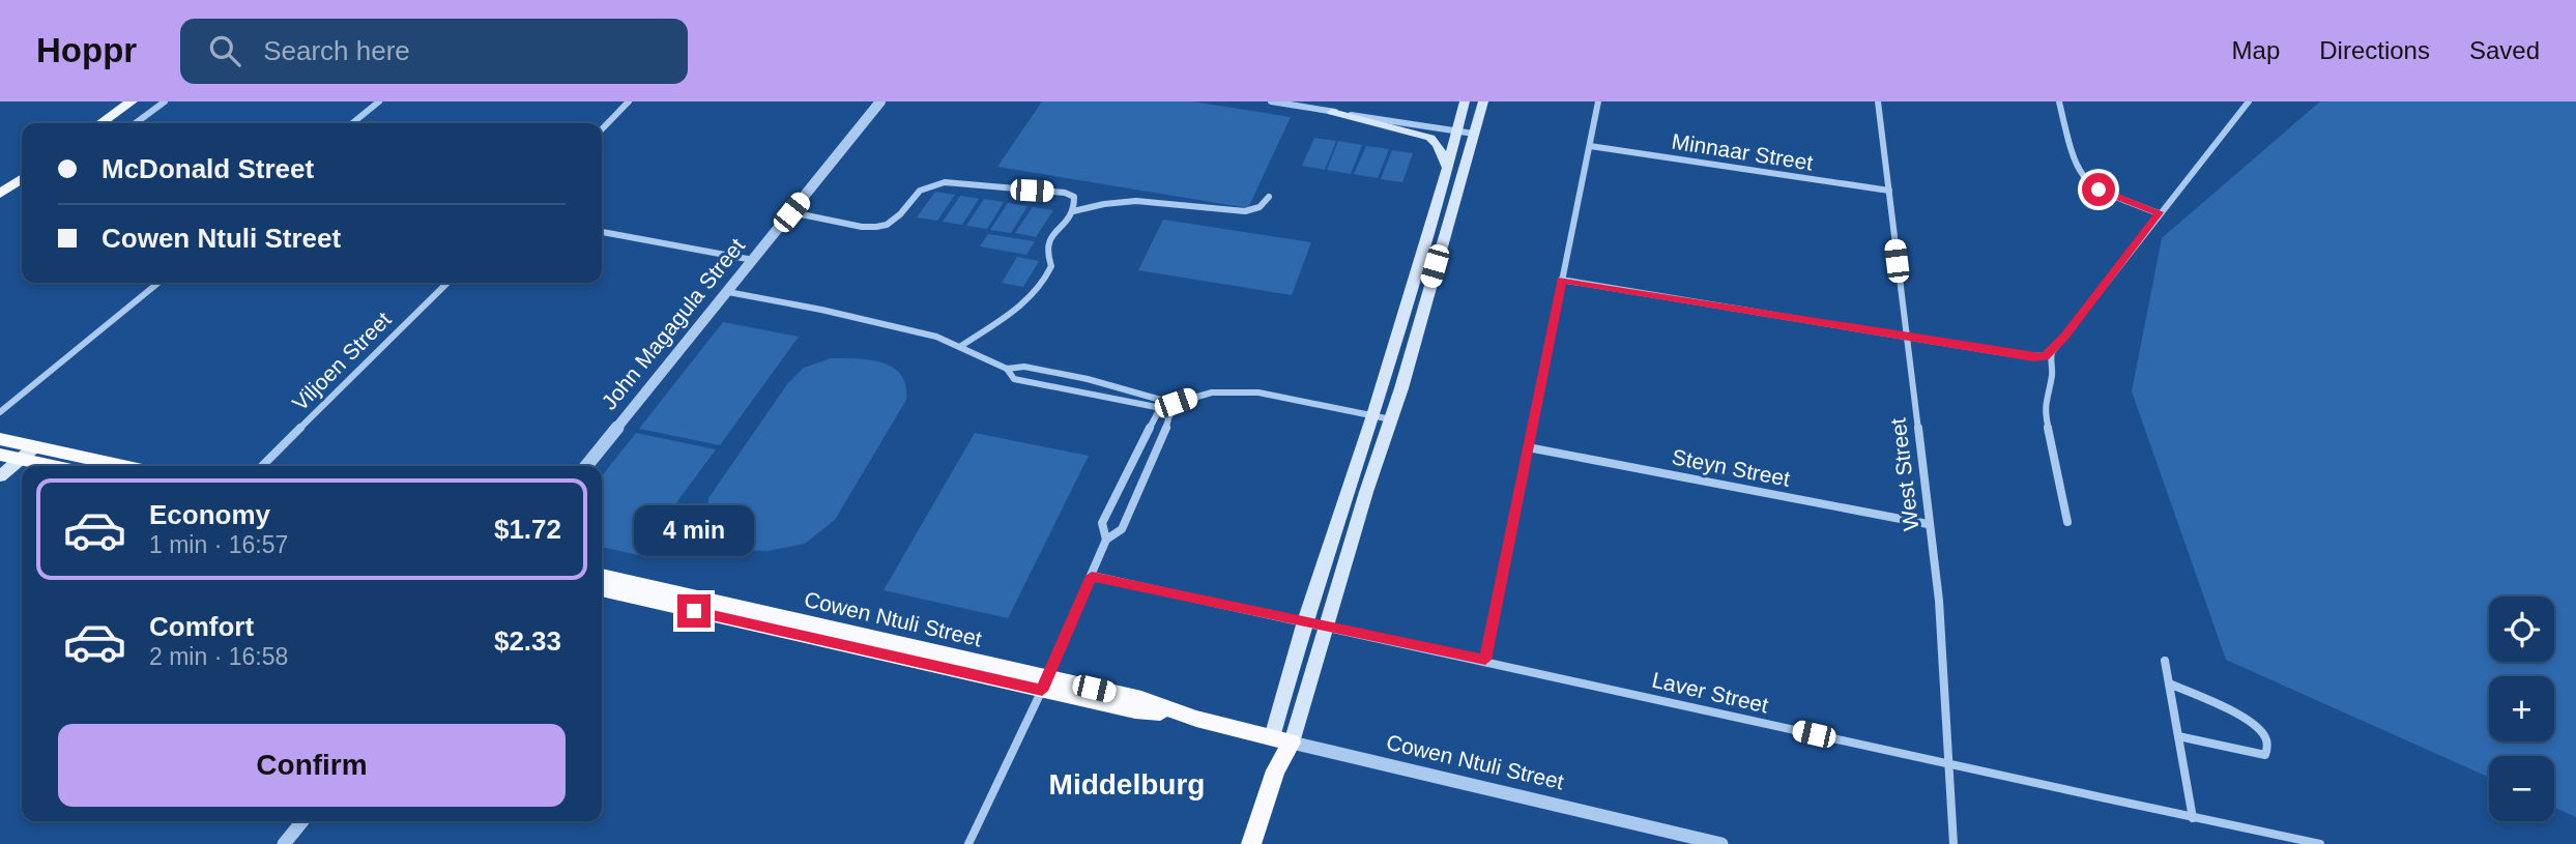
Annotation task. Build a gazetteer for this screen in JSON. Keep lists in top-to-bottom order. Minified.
{"streets":{"highway":["Cowen Ntuli Street"],"street":["Minnaar Street","John Magagula Street","Viljoen Street","Steyn Street","West Street","Laver Street"]},"crossings":[["Minnaar Street","West Street"],["Steyn Street","West Street"],["West Street","Laver Street"]],"districts":["Middelburg"],"page":{"header":"Hoppr","search":"Search here","nav":["Map","Directions","Saved"],"banner":["McDonald Street","Cowen Ntuli Street"],"list":[{"name":"Economy","note":"1 min · 16:57","value":"$1.72"},{"name":"Comfort","note":"2 min · 16:58","value":"$2.33"}],"bubble":"4 min","map_buttons":["+","−"],"buttons":"Confirm"}}
